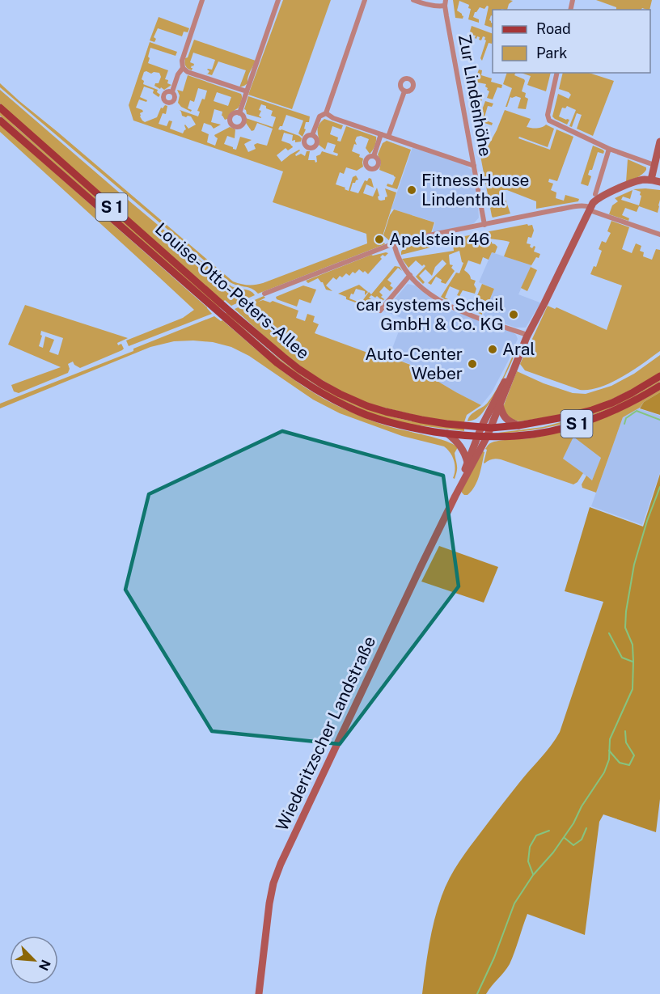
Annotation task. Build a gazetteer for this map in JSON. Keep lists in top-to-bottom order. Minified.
{"streets":{"main road":["S 1","Louise-Otto-Peters-Allee"],"street":["Zur Lindenhöhe","Wiederitzscher Landstraße"]},"crossings":[["S 1","Louise-Otto-Peters-Allee"],["S 1","Wiederitzscher Landstraße"],["Louise-Otto-Peters-Allee","Wiederitzscher Landstraße"]],"places":["FitnessHouse Lindenthal","Apelstein 46","car systems Scheil GmbH & Co. KG","Aral","Auto-Center Weber"],"legend":["Road","Park"],"north":"bottom right"}
